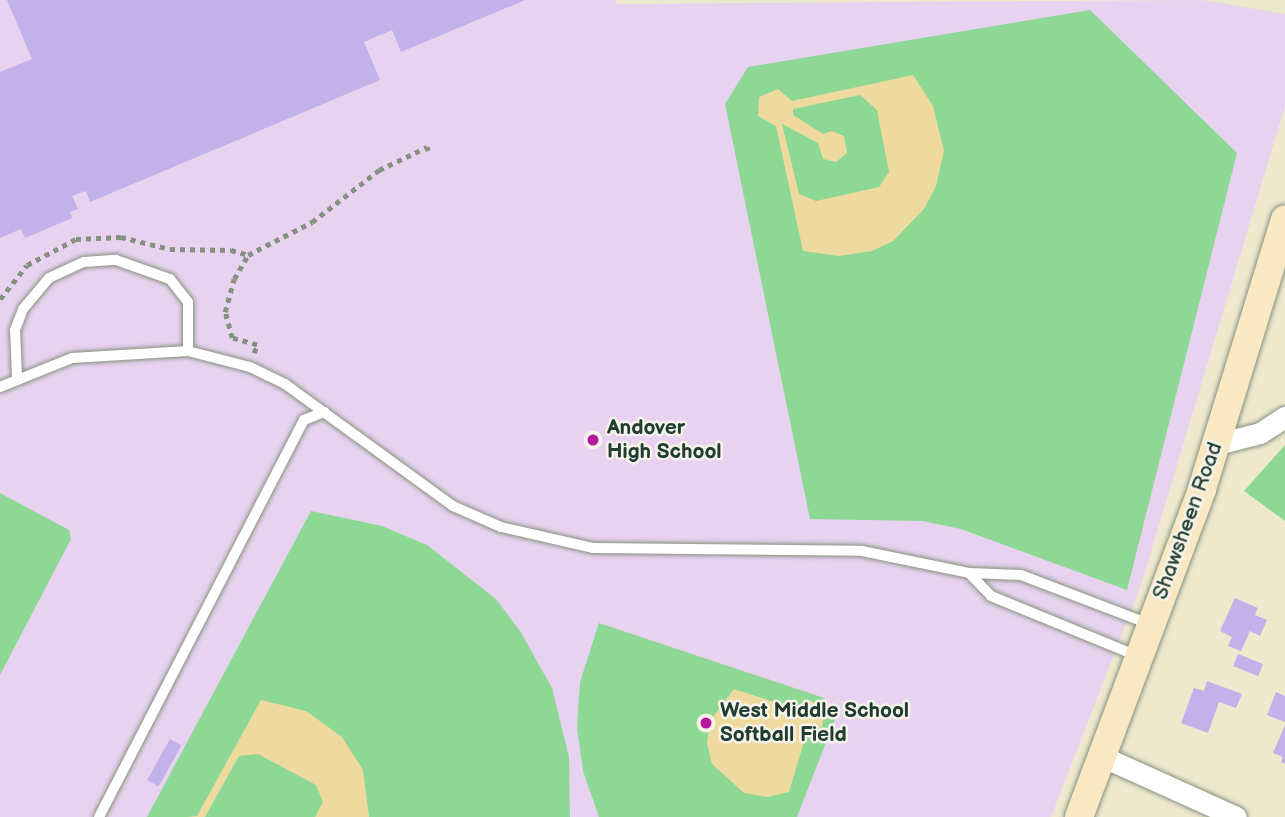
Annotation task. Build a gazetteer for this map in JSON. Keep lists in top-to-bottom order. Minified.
{"streets":{"main road":["Shawsheen Road"]},"places":["Andover High School","West Middle School Softball Field"]}
